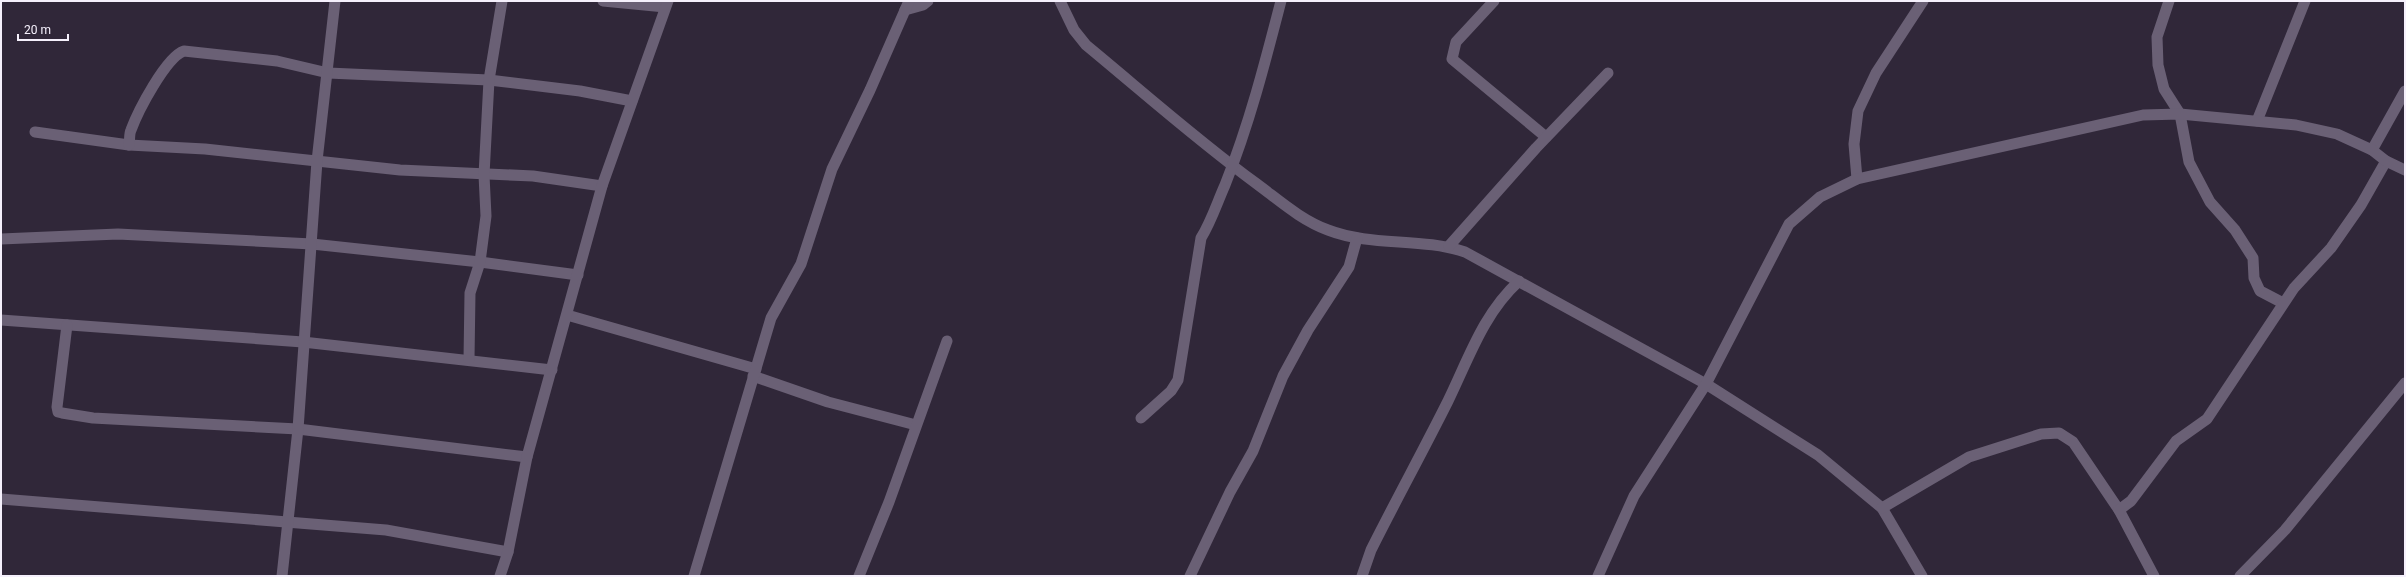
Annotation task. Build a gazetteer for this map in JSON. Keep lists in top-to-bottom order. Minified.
{"scale_bar":"20 m"}
